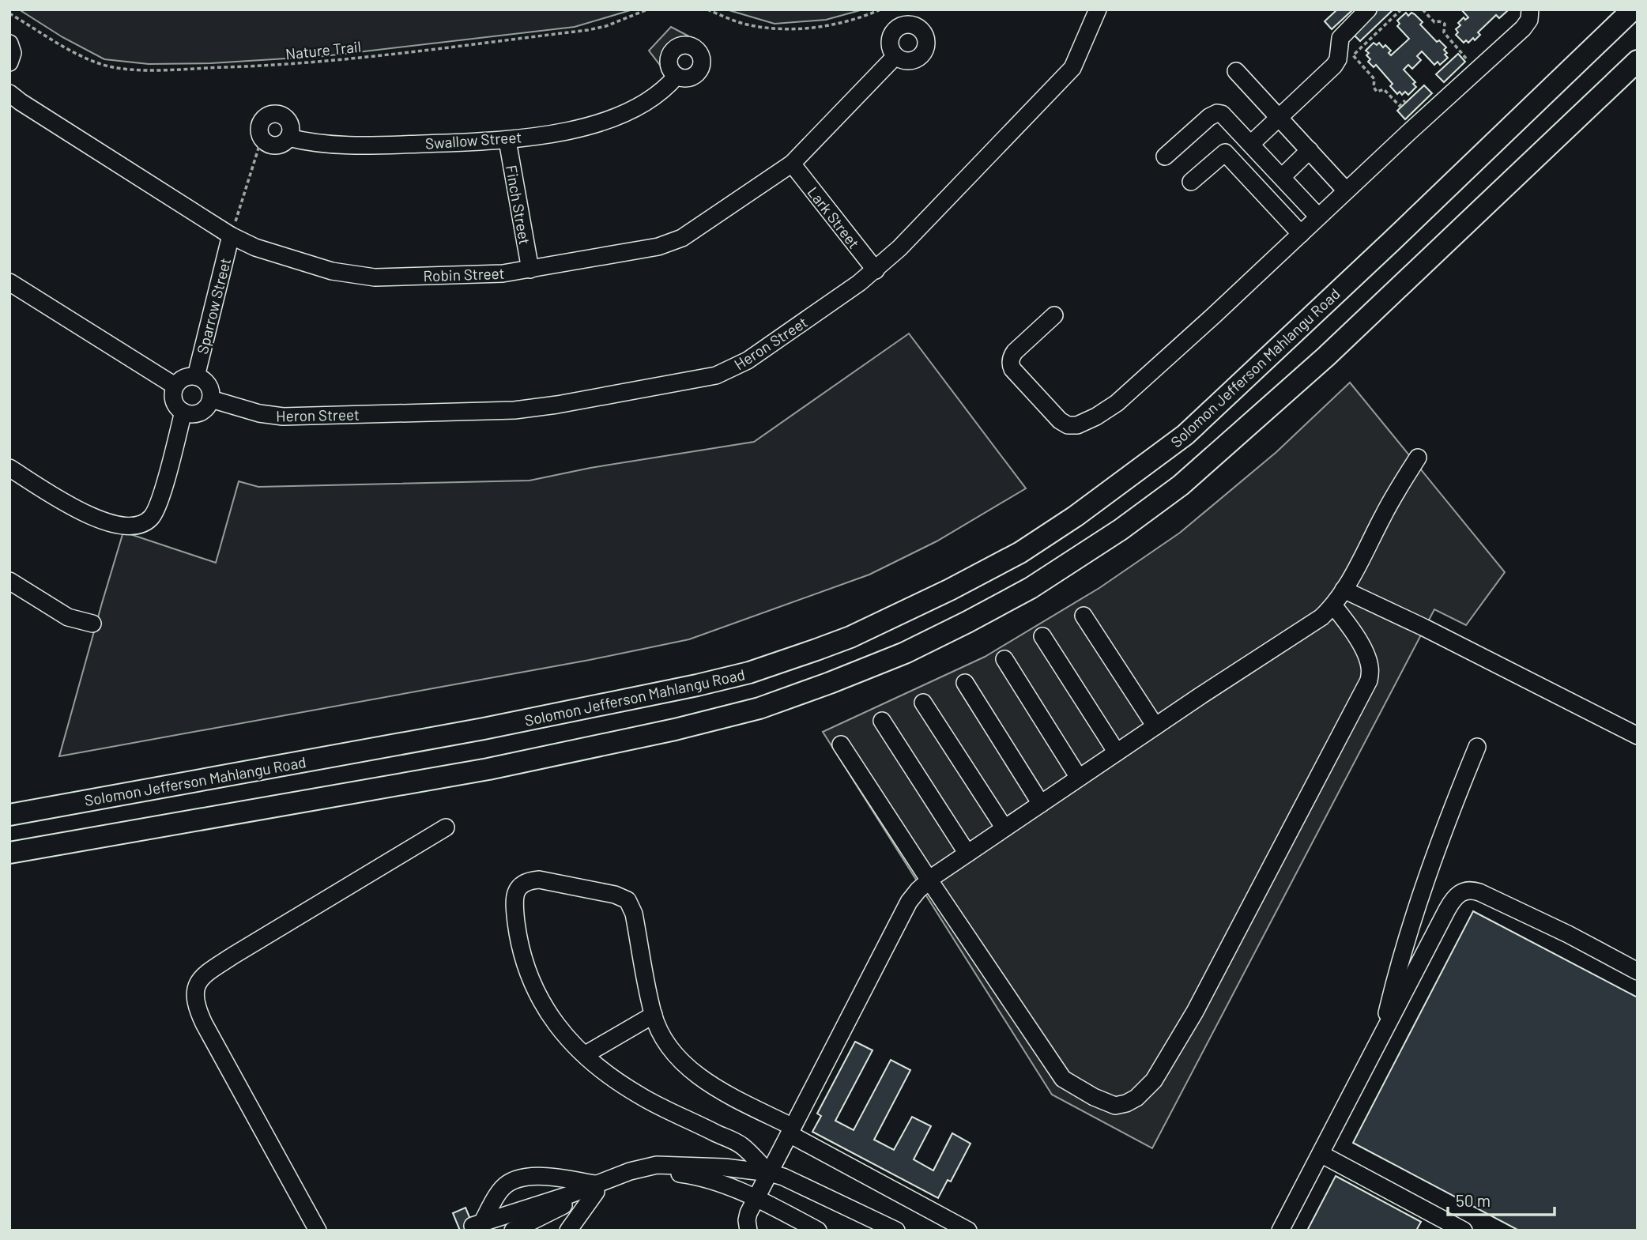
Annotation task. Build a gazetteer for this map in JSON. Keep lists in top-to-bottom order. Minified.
{"streets":{"main road":["Solomon Jefferson Mahlangu Road"],"street":["Swallow Street","Finch Street","Lark Street","Robin Street","Sparrow Street","Heron Street"],"path":["Nature Trail"]},"crossings":[["Swallow Street","Finch Street"],["Finch Street","Robin Street"],["Lark Street","Robin Street"],["Lark Street","Heron Street"],["Robin Street","Sparrow Street"],["Sparrow Street","Heron Street"]],"scale_bar":"50 m"}
